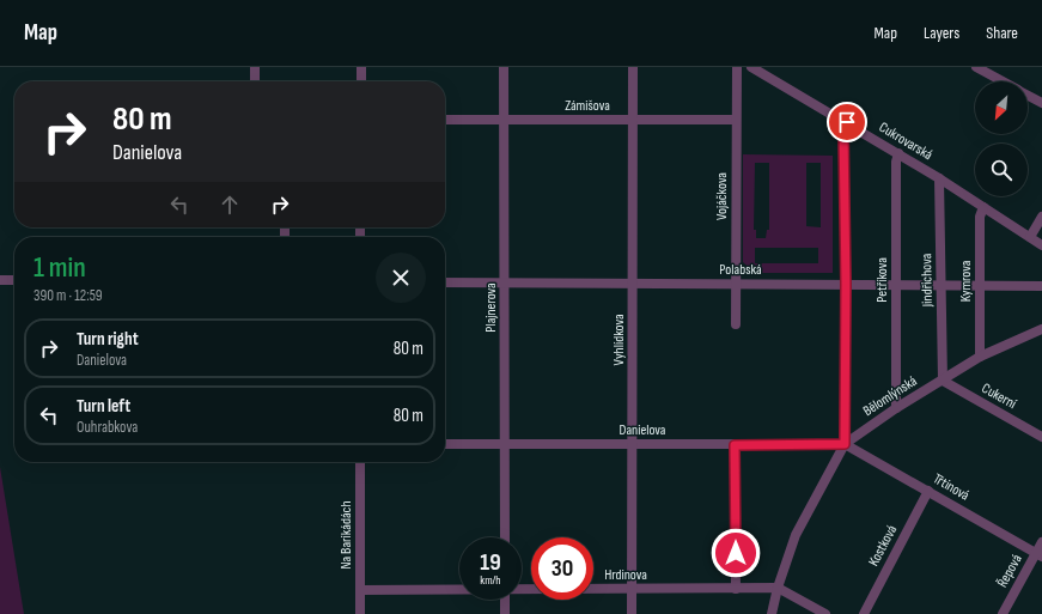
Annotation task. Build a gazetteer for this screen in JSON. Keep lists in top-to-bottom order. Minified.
{"streets":{"street":["Zámišova","Cukrovarská","Vojáčkova","Polabská","Petříkova","Jindřichova","Kymrova","Plajnerova","Vyhlídkova","Bělomlýnská","Cukerní","Danielova","Třtinová","Na Barikádách","Kostková","Řepová","Hrdinova"]},"crossings":[["Zámišova","Vojáčkova"],["Zámišova","Plajnerova"],["Zámišova","Vyhlídkova"],["Cukrovarská","Petříkova"],["Cukrovarská","Jindřichova"],["Cukrovarská","Kymrova"],["Vojáčkova","Polabská"],["Polabská","Petříkova"],["Polabská","Jindřichova"],["Polabská","Kymrova"],["Polabská","Plajnerova"],["Polabská","Vyhlídkova"],["Petříkova","Bělomlýnská"],["Jindřichova","Bělomlýnská"],["Jindřichova","Cukerní"],["Kymrova","Bělomlýnská"],["Plajnerova","Danielova"],["Vyhlídkova","Danielova"],["Vyhlídkova","Hrdinova"],["Bělomlýnská","Cukerní"],["Bělomlýnská","Danielova"],["Bělomlýnská","Třtinová"],["Bělomlýnská","Hrdinova"],["Danielova","Třtinová"],["Třtinová","Kostková"],["Třtinová","Řepová"],["Na Barikádách","Hrdinova"]],"north":"bottom left","page":{"header":"Map","nav":["Map","Layers","Share"],"turn":["80 m","Danielova"],"heading":["1 min","390 m · 12:59"],"list":[{"name":"Turn right","note":"Danielova","value":"80 m"},{"name":"Turn left","note":"Ouhrabkova","value":"80 m"}],"speed":"19 km/h","limit":"30"}}
